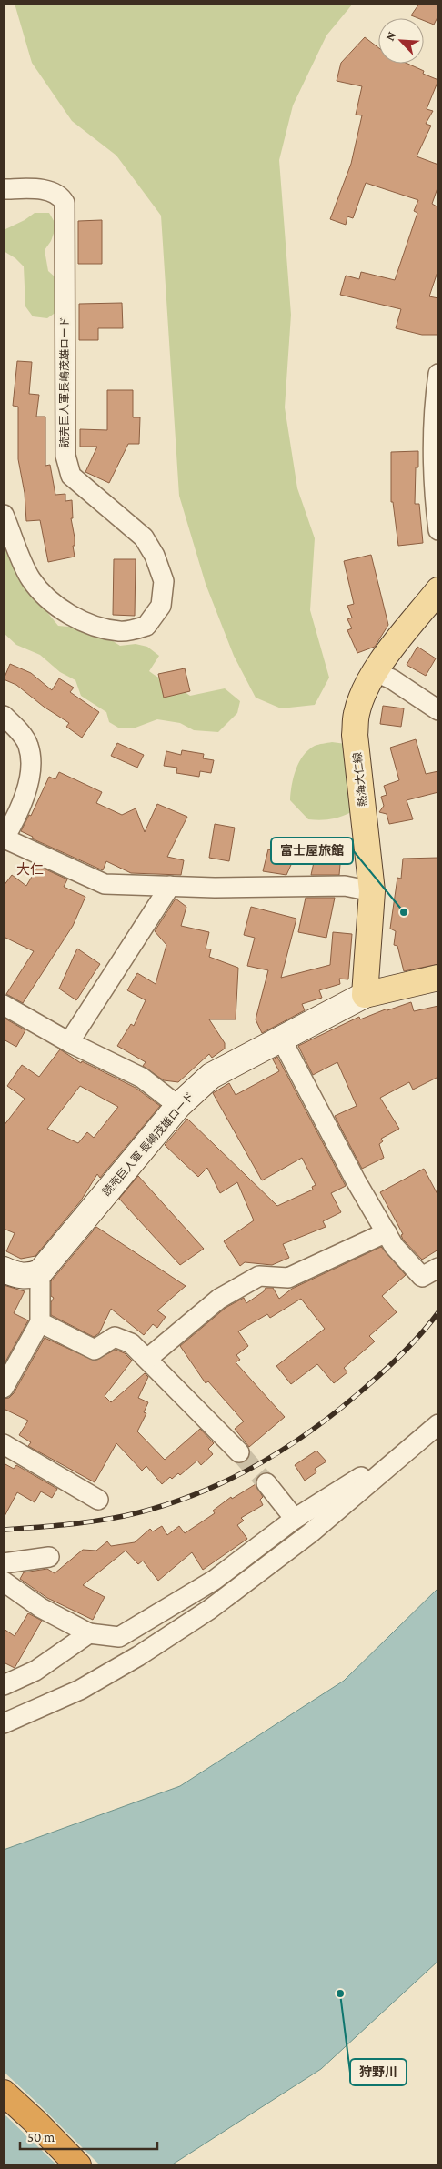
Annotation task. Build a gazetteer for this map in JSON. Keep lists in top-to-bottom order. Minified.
{"streets":{"main road":["熱海大仁線","読売巨人軍 長嶋茂雄ロード"],"street":["読売巨人軍長嶋茂雄ロード"]},"crossings":[["熱海大仁線","読売巨人軍 長嶋茂雄ロード"]],"districts":["大仁"],"places":["富士屋旅館","狩野川"],"scale_bar":"50 m","north":"top left"}
